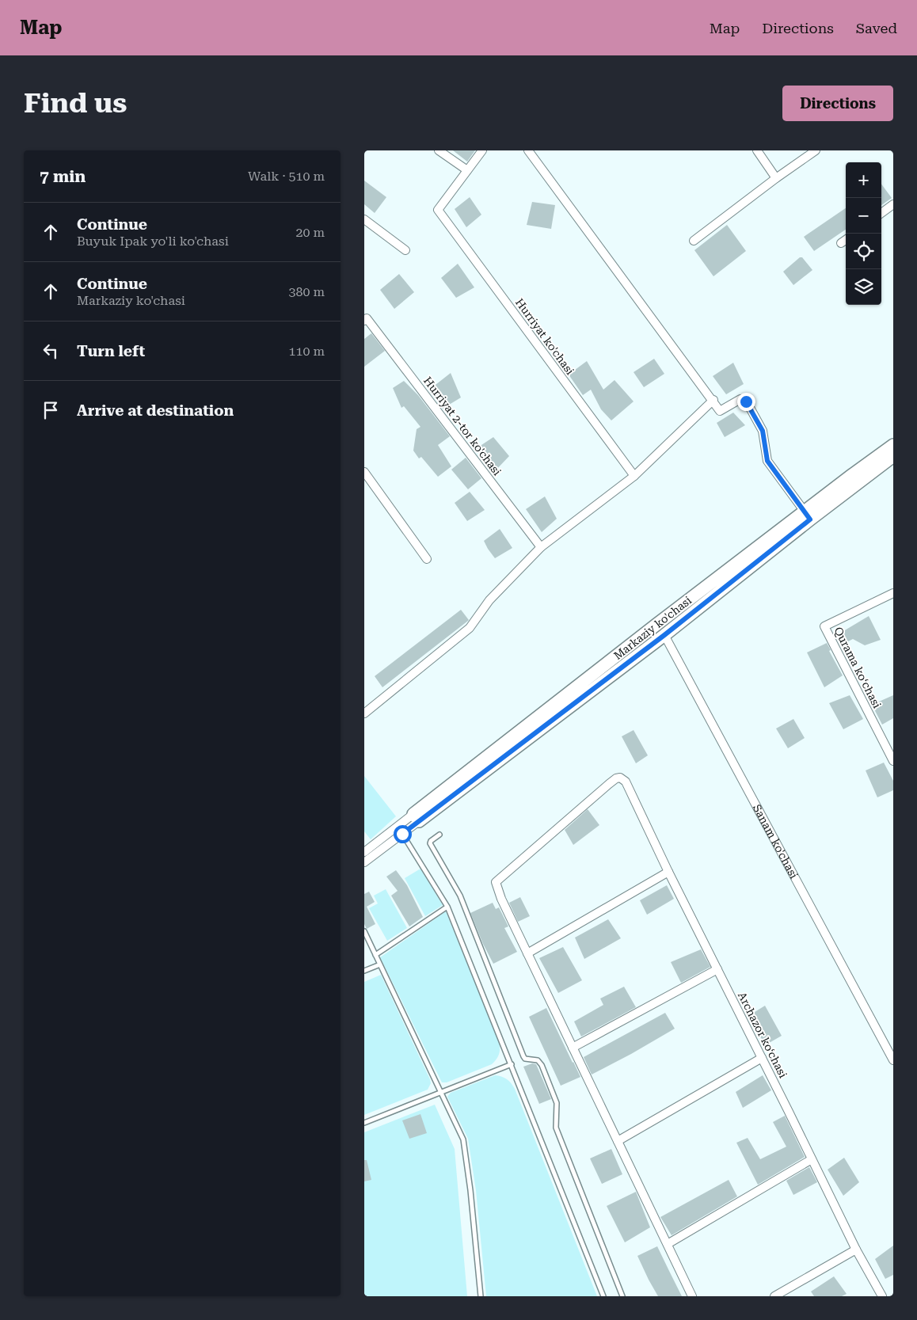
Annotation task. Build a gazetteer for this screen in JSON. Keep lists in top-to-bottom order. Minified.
{"streets":{"street":["Hurriyat ko'chasi","Hurriyat 2-tor ko'chasi","Markaziy ko'chasi","Qurama koʻchasi","Sanam ko'chasi","Archazor ko‘chasi"]},"crossings":[["Markaziy ko'chasi","Sanam ko'chasi"]],"page":{"header":"Map","nav":["Map","Directions","Saved"],"buttons":"Directions","title":"Find us","heading":["7 min","Walk · 510 m"],"map_buttons":["+","−"],"list":[["Continue","Buyuk Ipak yo'li ko'chasi","20 m"],["Continue","Markaziy ko'chasi","380 m"],["Turn left","110 m"],"Arrive at destination"]}}
